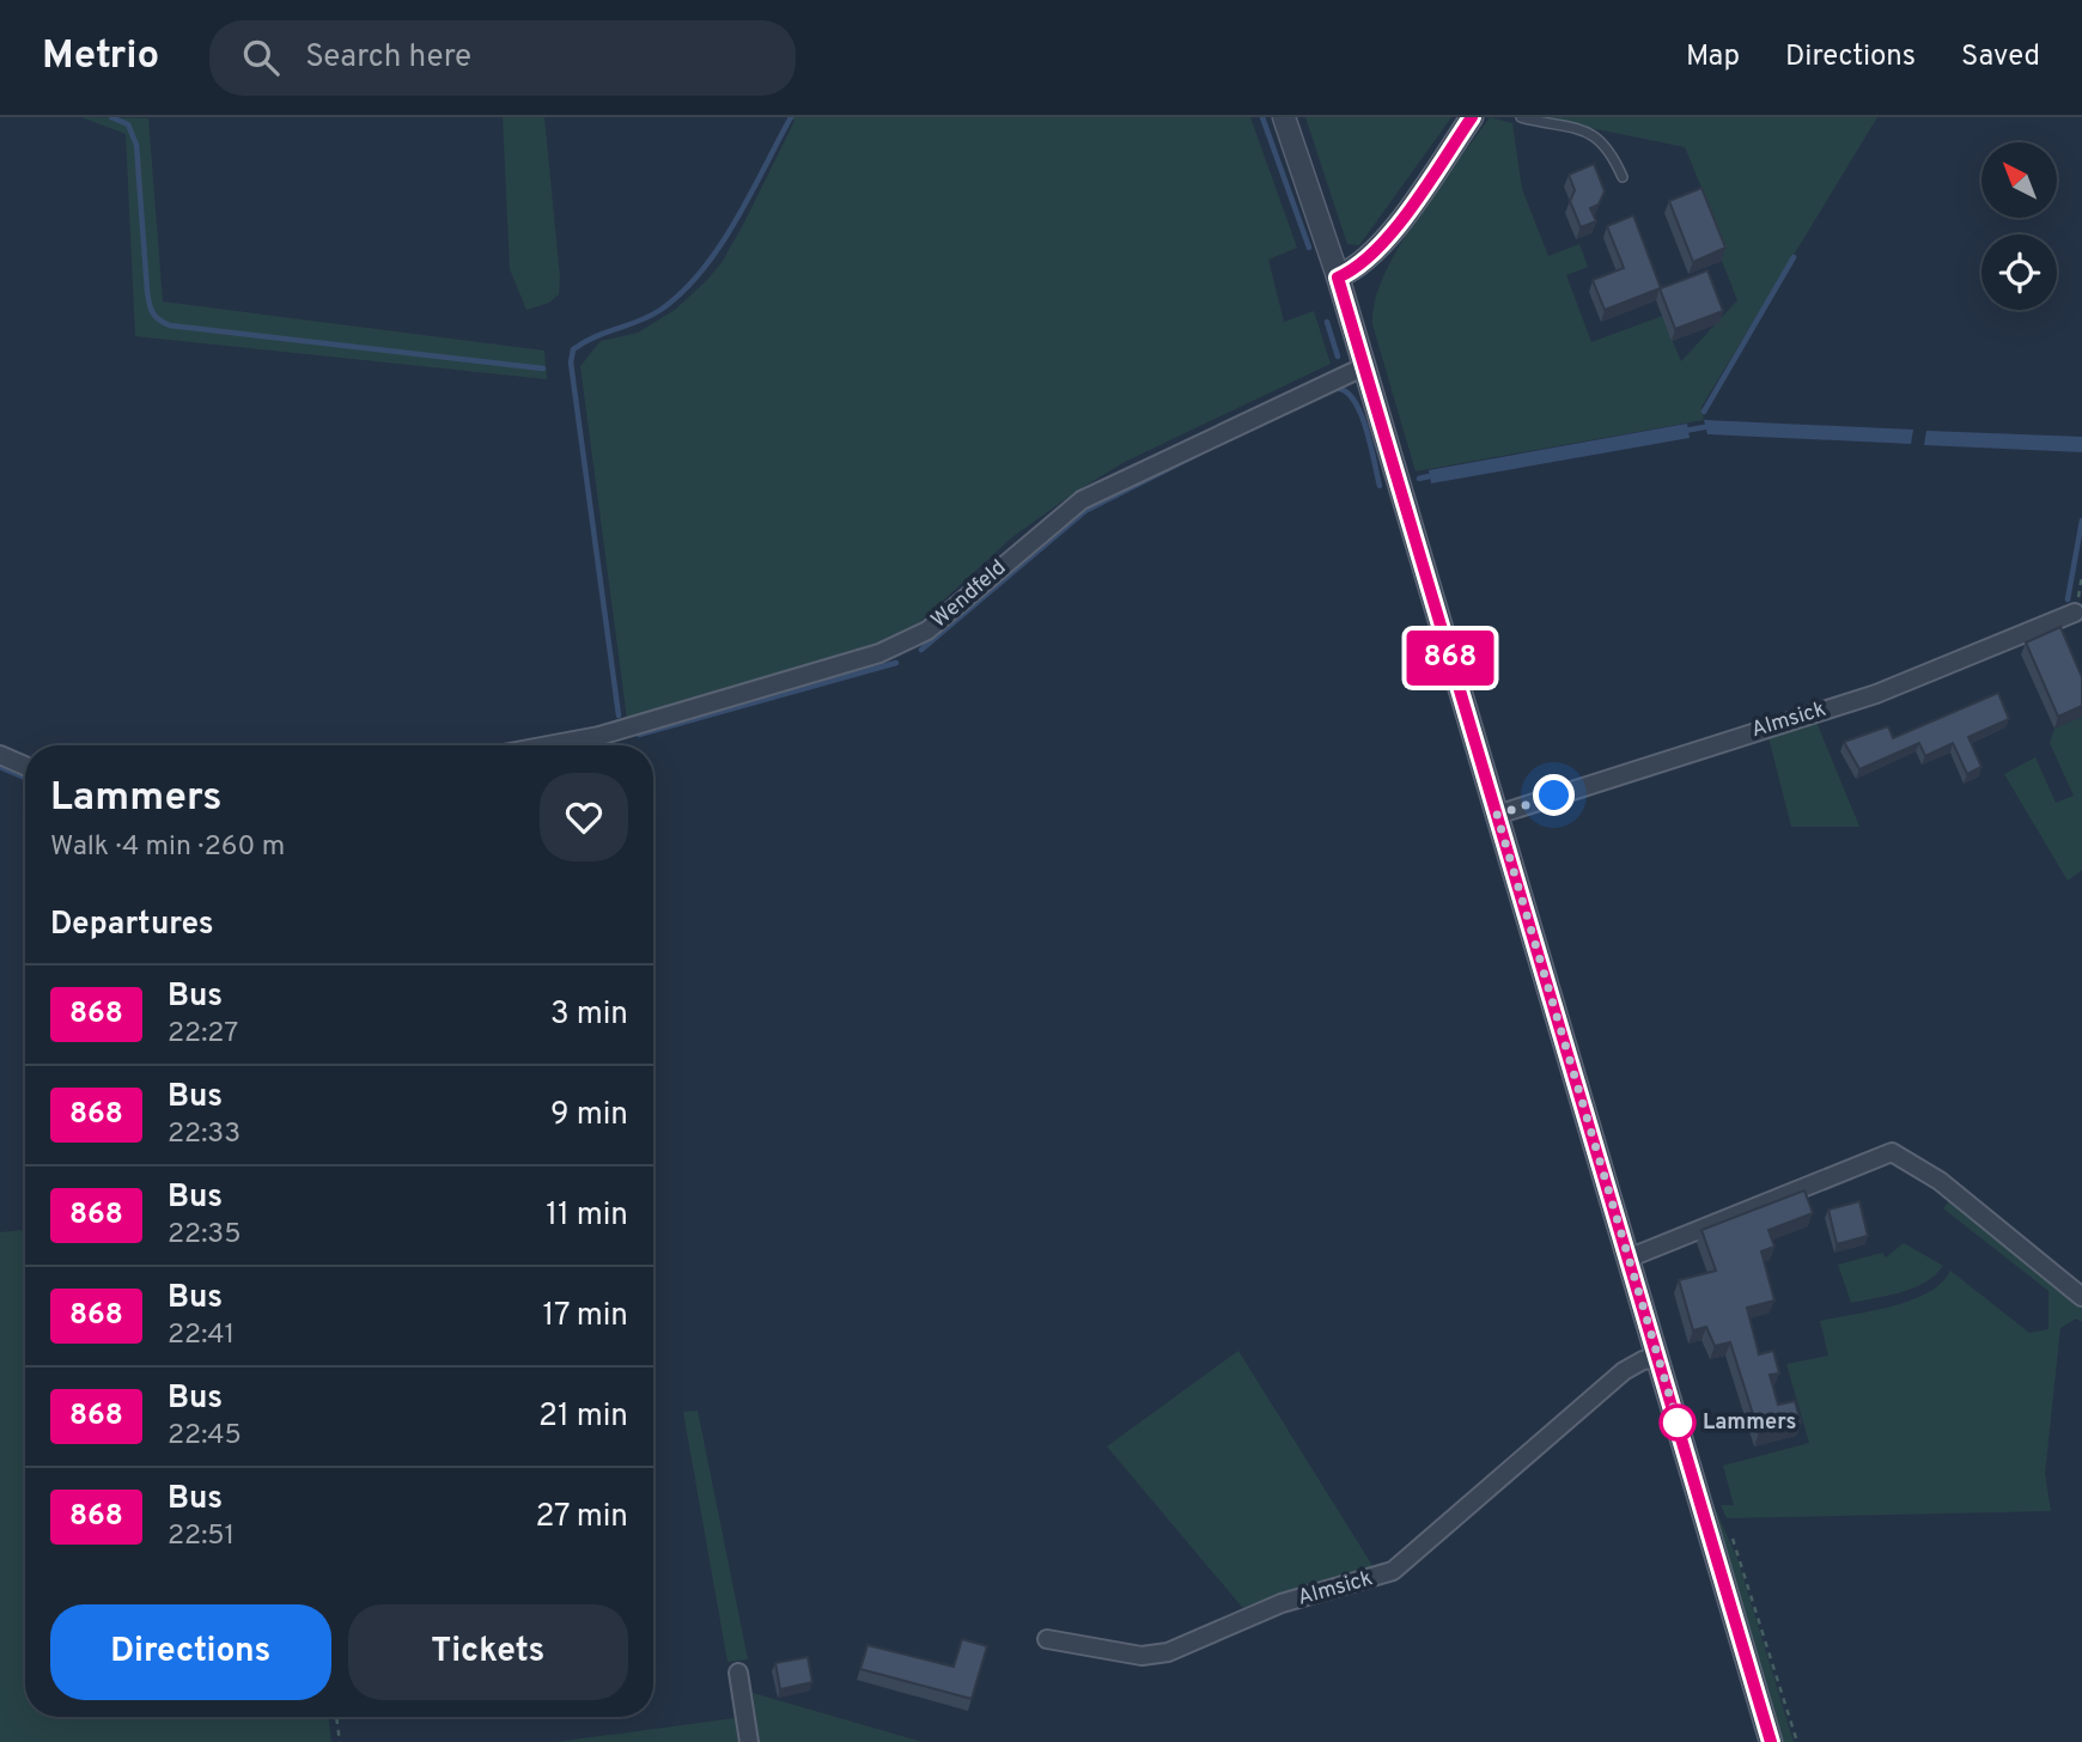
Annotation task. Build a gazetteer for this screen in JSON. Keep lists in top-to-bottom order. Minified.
{"streets":{"street":["Wendfeld","Almsick"]},"places":["Lammers"],"lines":["bus line 868"],"north":"top left","page":{"header":"Metrio","search":"Search here","nav":["Map","Directions","Saved"],"on_map":"868","heading":[["Lammers","Walk · 4 min · 260 m"],"Departures"],"list":[{"mark":"868","name":"Bus","note":"22:27","value":"3 min"},{"mark":"868","name":"Bus","note":"22:33","value":"9 min"},{"mark":"868","name":"Bus","note":"22:35","value":"11 min"},{"mark":"868","name":"Bus","note":"22:41","value":"17 min"},{"mark":"868","name":"Bus","note":"22:45","value":"21 min"},{"mark":"868","name":"Bus","note":"22:51","value":"27 min"}],"buttons":["Directions","Tickets"]}}
